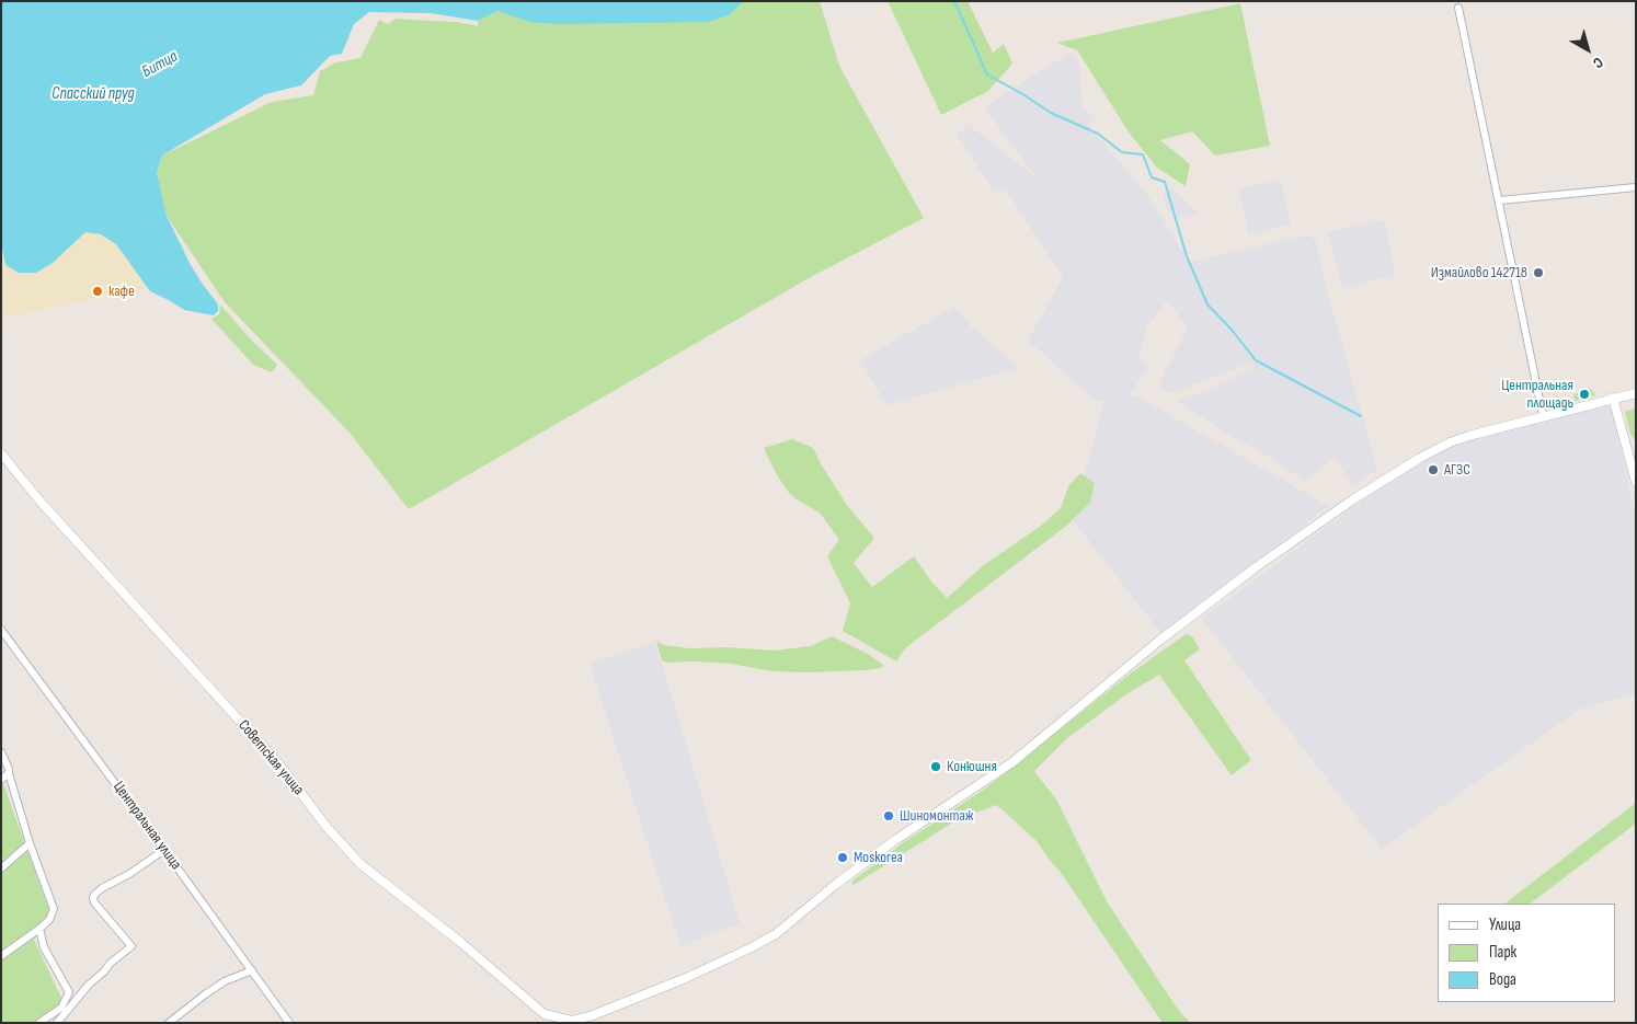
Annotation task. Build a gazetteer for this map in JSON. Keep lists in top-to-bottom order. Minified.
{"streets":{"street":["Советская улица","Центральная улица"]},"water":["Битца","Спасский пруд"],"places":["Измайлово 142718","кафе","Центральная площадь","АГЗС","Конюшня","Шиномонтаж","Moskorea"],"legend":["Улица","Парк","Вода"],"north":"bottom right"}
